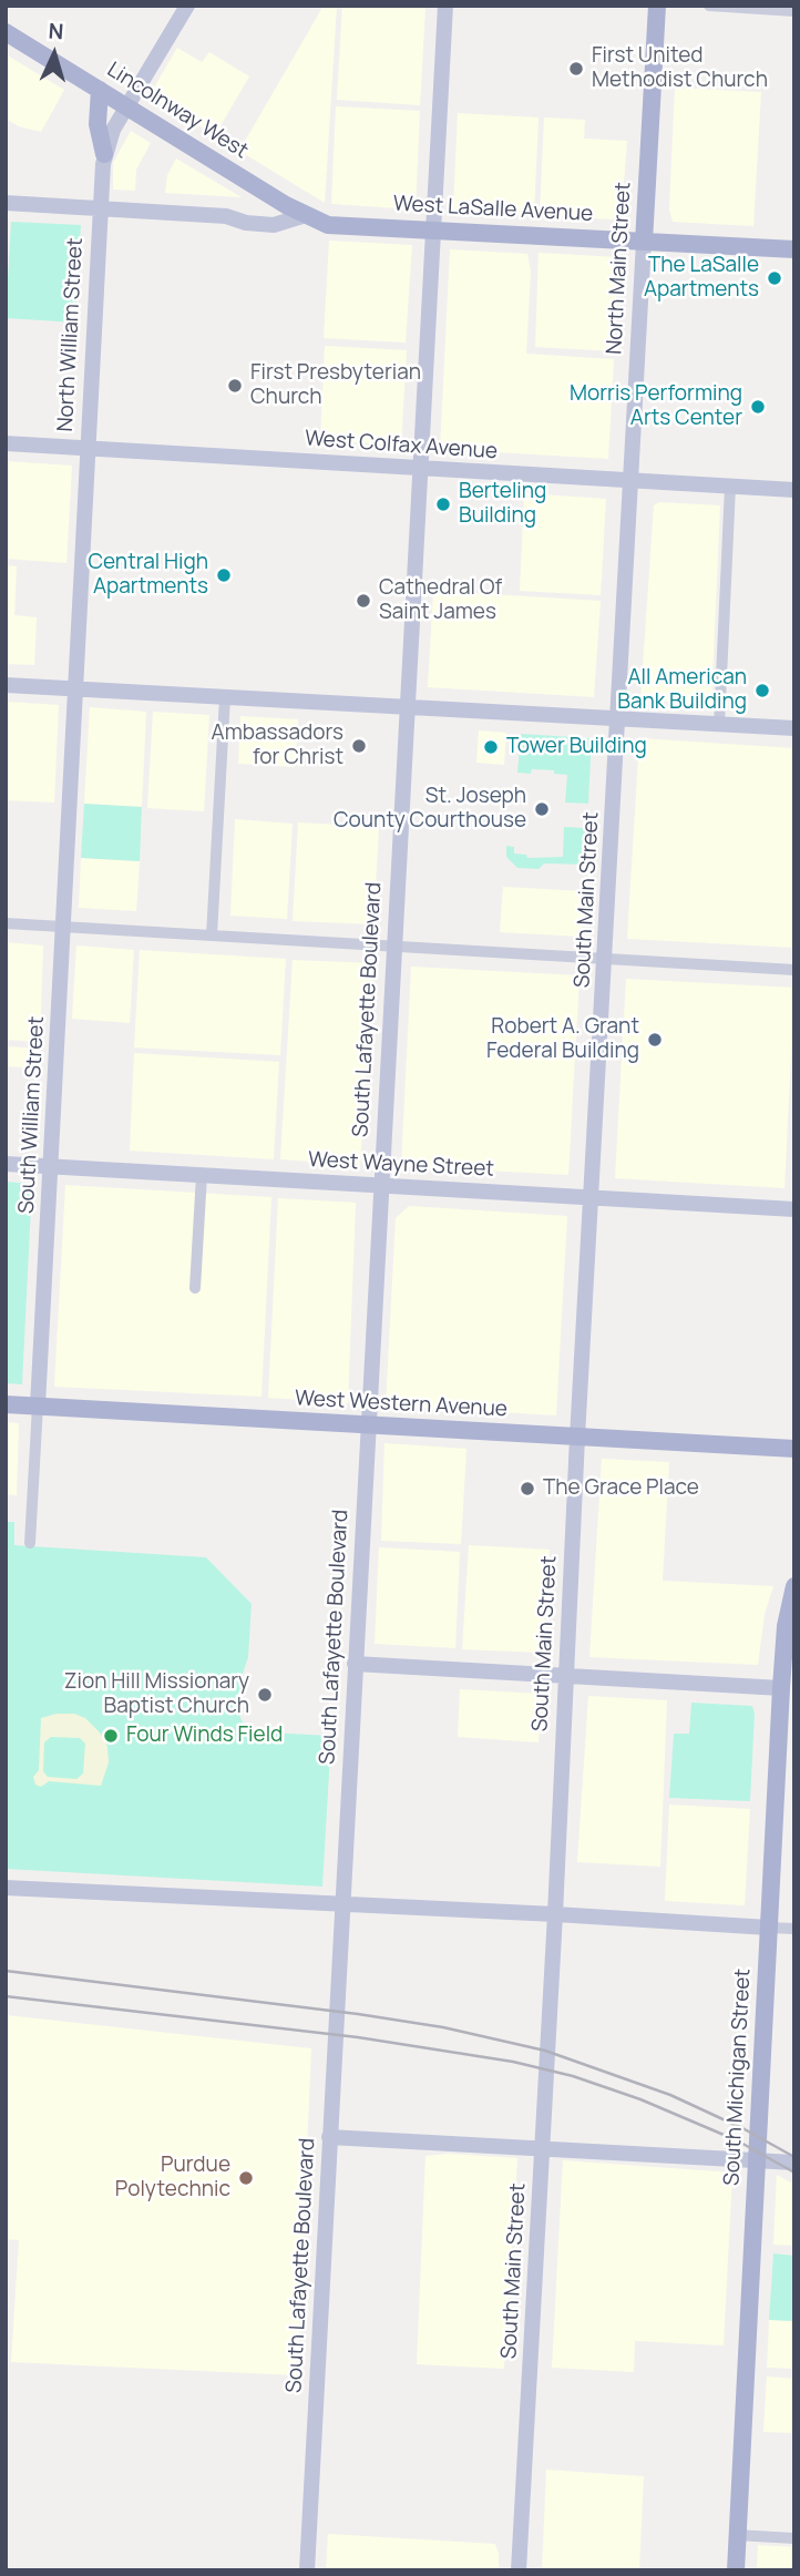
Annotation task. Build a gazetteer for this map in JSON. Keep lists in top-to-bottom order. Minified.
{"streets":{"main road":["Lincolnway West","West LaSalle Avenue","North Main Street","West Western Avenue","South Michigan Street"],"street":["North William Street","West Colfax Avenue","South Main Street","South Lafayette Boulevard","South William Street","West Wayne Street"]},"crossings":[["Lincolnway West","West LaSalle Avenue"],["Lincolnway West","North William Street"],["West LaSalle Avenue","North Main Street"],["West LaSalle Avenue","South Lafayette Boulevard"],["North Main Street","West Colfax Avenue"],["North Main Street","South Main Street"],["North William Street","West Colfax Avenue"],["North William Street","South William Street"],["West Colfax Avenue","South Lafayette Boulevard"],["South Main Street","West Wayne Street"],["South Main Street","West Western Avenue"],["South Lafayette Boulevard","West Wayne Street"],["South Lafayette Boulevard","West Western Avenue"],["South William Street","West Wayne Street"],["South William Street","West Western Avenue"]],"places":["First United Methodist Church","The LaSalle Apartments","First Presbyterian Church","Morris Performing Arts Center","Berteling Building","Central High Apartments","Cathedral Of Saint James","All American Bank Building","Ambassadors for Christ","Tower Building","St. Joseph County Courthouse","Robert A. Grant Federal Building","The Grace Place","Zion Hill Missionary Baptist Church","Four Winds Field","Purdue Polytechnic"],"north":"top"}
